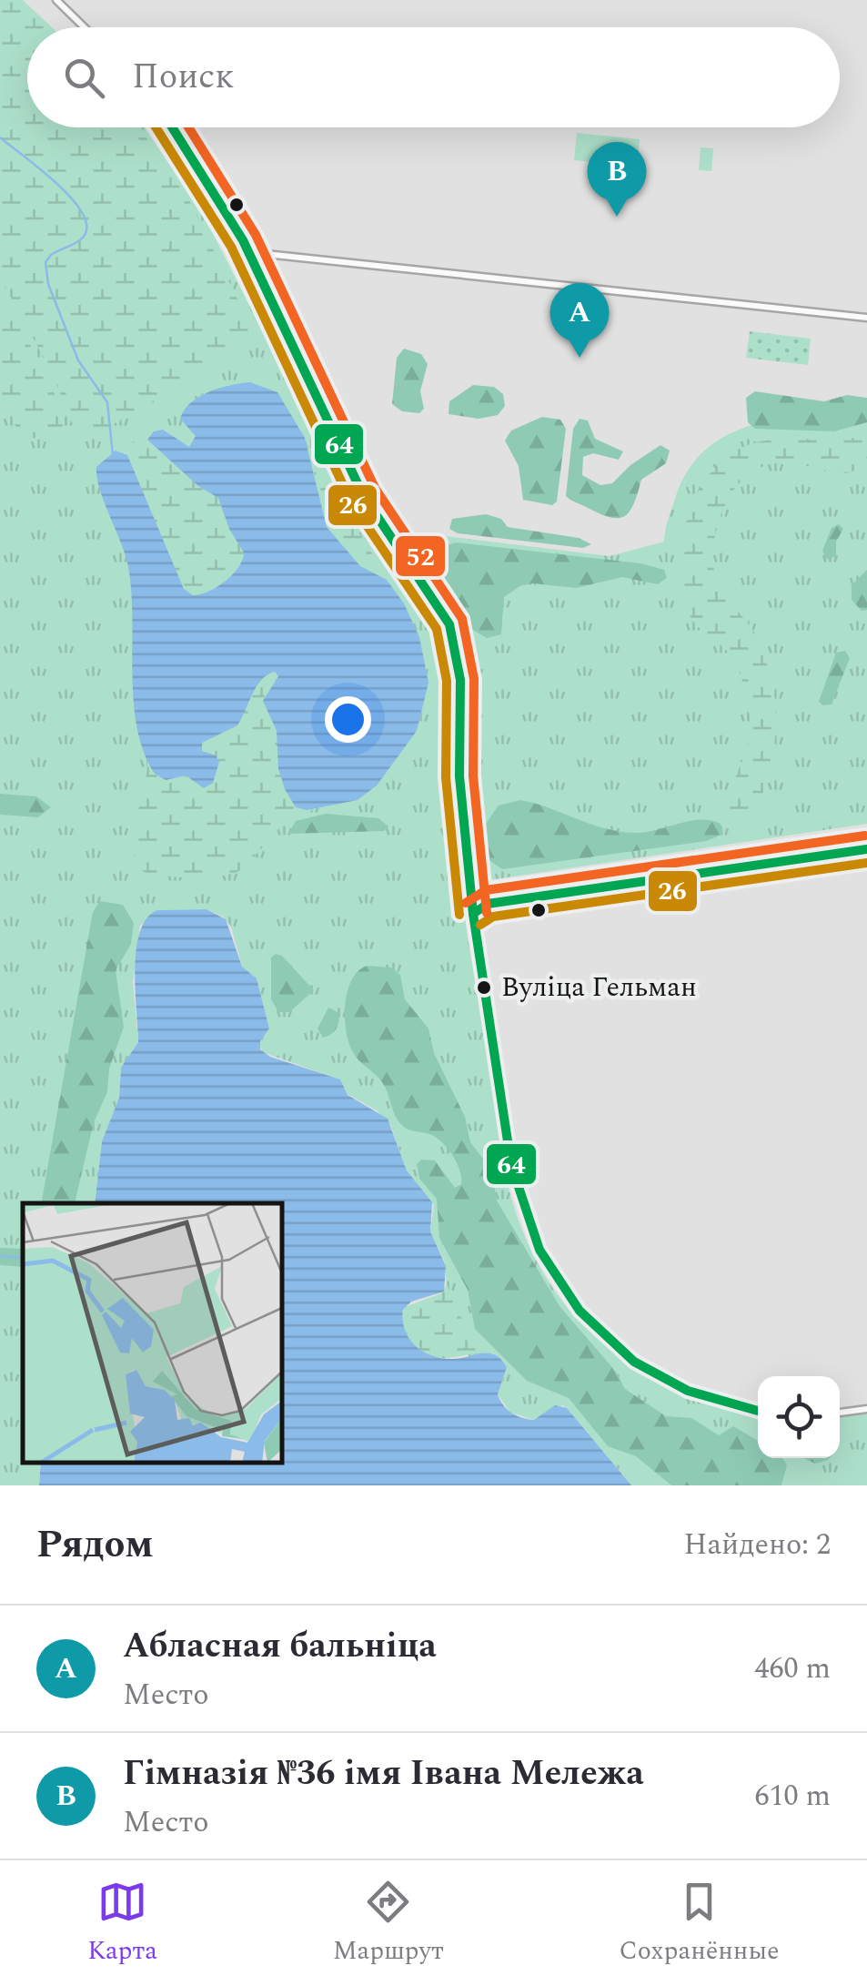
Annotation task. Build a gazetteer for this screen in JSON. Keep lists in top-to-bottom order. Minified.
{"places":["Вуліца Гельман"],"lines":["transit line 64","transit line 26","transit line 52"],"page":{"search":"Поиск","pins":["B","A"],"heading":["Рядом","Найдено: 2"],"list":[{"mark":"A","name":"Абласная бальніца","note":"Место","value":"460 m"},{"mark":"B","name":"Гімназія №36 імя Івана Мележа","note":"Место","value":"610 m"}],"nav":["Карта","Маршрут","Сохранённые"]}}
